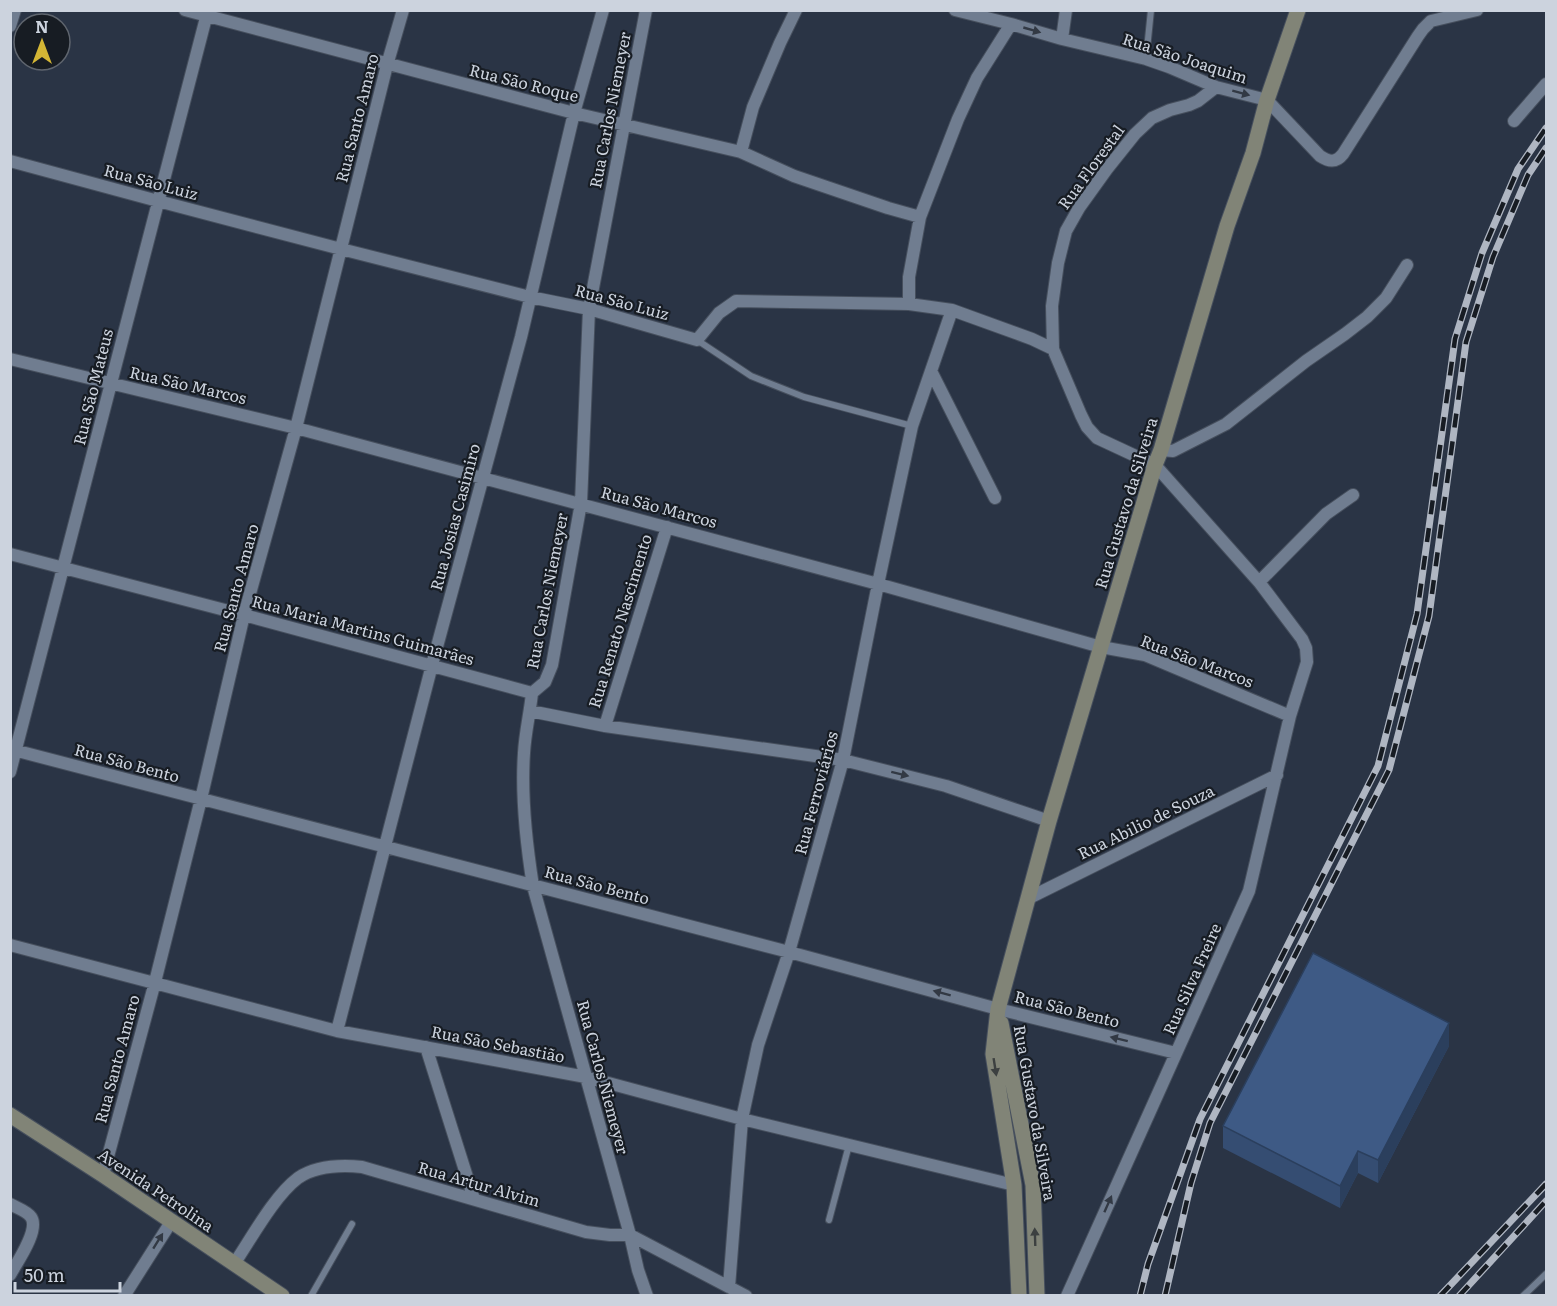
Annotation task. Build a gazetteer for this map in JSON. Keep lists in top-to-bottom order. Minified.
{"streets":{"main road":["Rua Gustavo da Silveira","Avenida Petrolina"],"street":["Rua São Joaquim","Rua São Roque","Rua Carlos Niemeyer","Rua Santo Amaro","Rua Florestal","Rua São Luiz","Rua São Marcos","Rua São Mateus","Rua Josias Casimiro","Rua Renato Nascimento","Rua Maria Martins Guimarães","Rua São Bento","Rua Ferroviários","Rua Abilio de Souza","Rua Silva Freire","Rua São Sebastião","Rua Artur Alvim"]},"crossings":[["Rua São Joaquim","Rua Florestal"],["Rua São Joaquim","Rua Gustavo da Silveira"],["Rua São Roque","Rua Carlos Niemeyer"],["Rua São Roque","Rua Santo Amaro"],["Rua São Roque","Rua São Mateus"],["Rua São Roque","Rua Josias Casimiro"],["Rua Carlos Niemeyer","Rua São Luiz"],["Rua Carlos Niemeyer","Rua São Marcos"],["Rua Carlos Niemeyer","Rua Maria Martins Guimarães"],["Rua Carlos Niemeyer","Rua São Bento"],["Rua Carlos Niemeyer","Rua São Sebastião"],["Rua Carlos Niemeyer","Rua Artur Alvim"],["Rua Santo Amaro","Rua São Luiz"],["Rua Santo Amaro","Rua São Marcos"],["Rua Santo Amaro","Rua Maria Martins Guimarães"],["Rua Santo Amaro","Rua São Bento"],["Rua Santo Amaro","Rua São Sebastião"],["Rua Santo Amaro","Avenida Petrolina"],["Rua São Luiz","Rua São Mateus"],["Rua São Luiz","Rua Josias Casimiro"],["Rua São Marcos","Rua São Mateus"],["Rua São Marcos","Rua Gustavo da Silveira"],["Rua São Marcos","Rua Josias Casimiro"],["Rua São Marcos","Rua Renato Nascimento"],["Rua São Marcos","Rua Ferroviários"],["Rua São Marcos","Rua Silva Freire"],["Rua São Mateus","Rua Maria Martins Guimarães"],["Rua São Mateus","Rua São Bento"],["Rua Gustavo da Silveira","Rua São Bento"],["Rua Gustavo da Silveira","Rua Abilio de Souza"],["Rua Gustavo da Silveira","Rua São Sebastião"],["Rua Josias Casimiro","Rua Maria Martins Guimarães"],["Rua Josias Casimiro","Rua São Bento"],["Rua Josias Casimiro","Rua São Sebastião"],["Rua São Bento","Rua Ferroviários"],["Rua São Bento","Rua Silva Freire"],["Rua Ferroviários","Rua São Sebastião"],["Rua Ferroviários","Rua Artur Alvim"],["Rua Abilio de Souza","Rua Silva Freire"],["Rua Artur Alvim","Avenida Petrolina"]],"scale_bar":"50 m","north":"top"}
